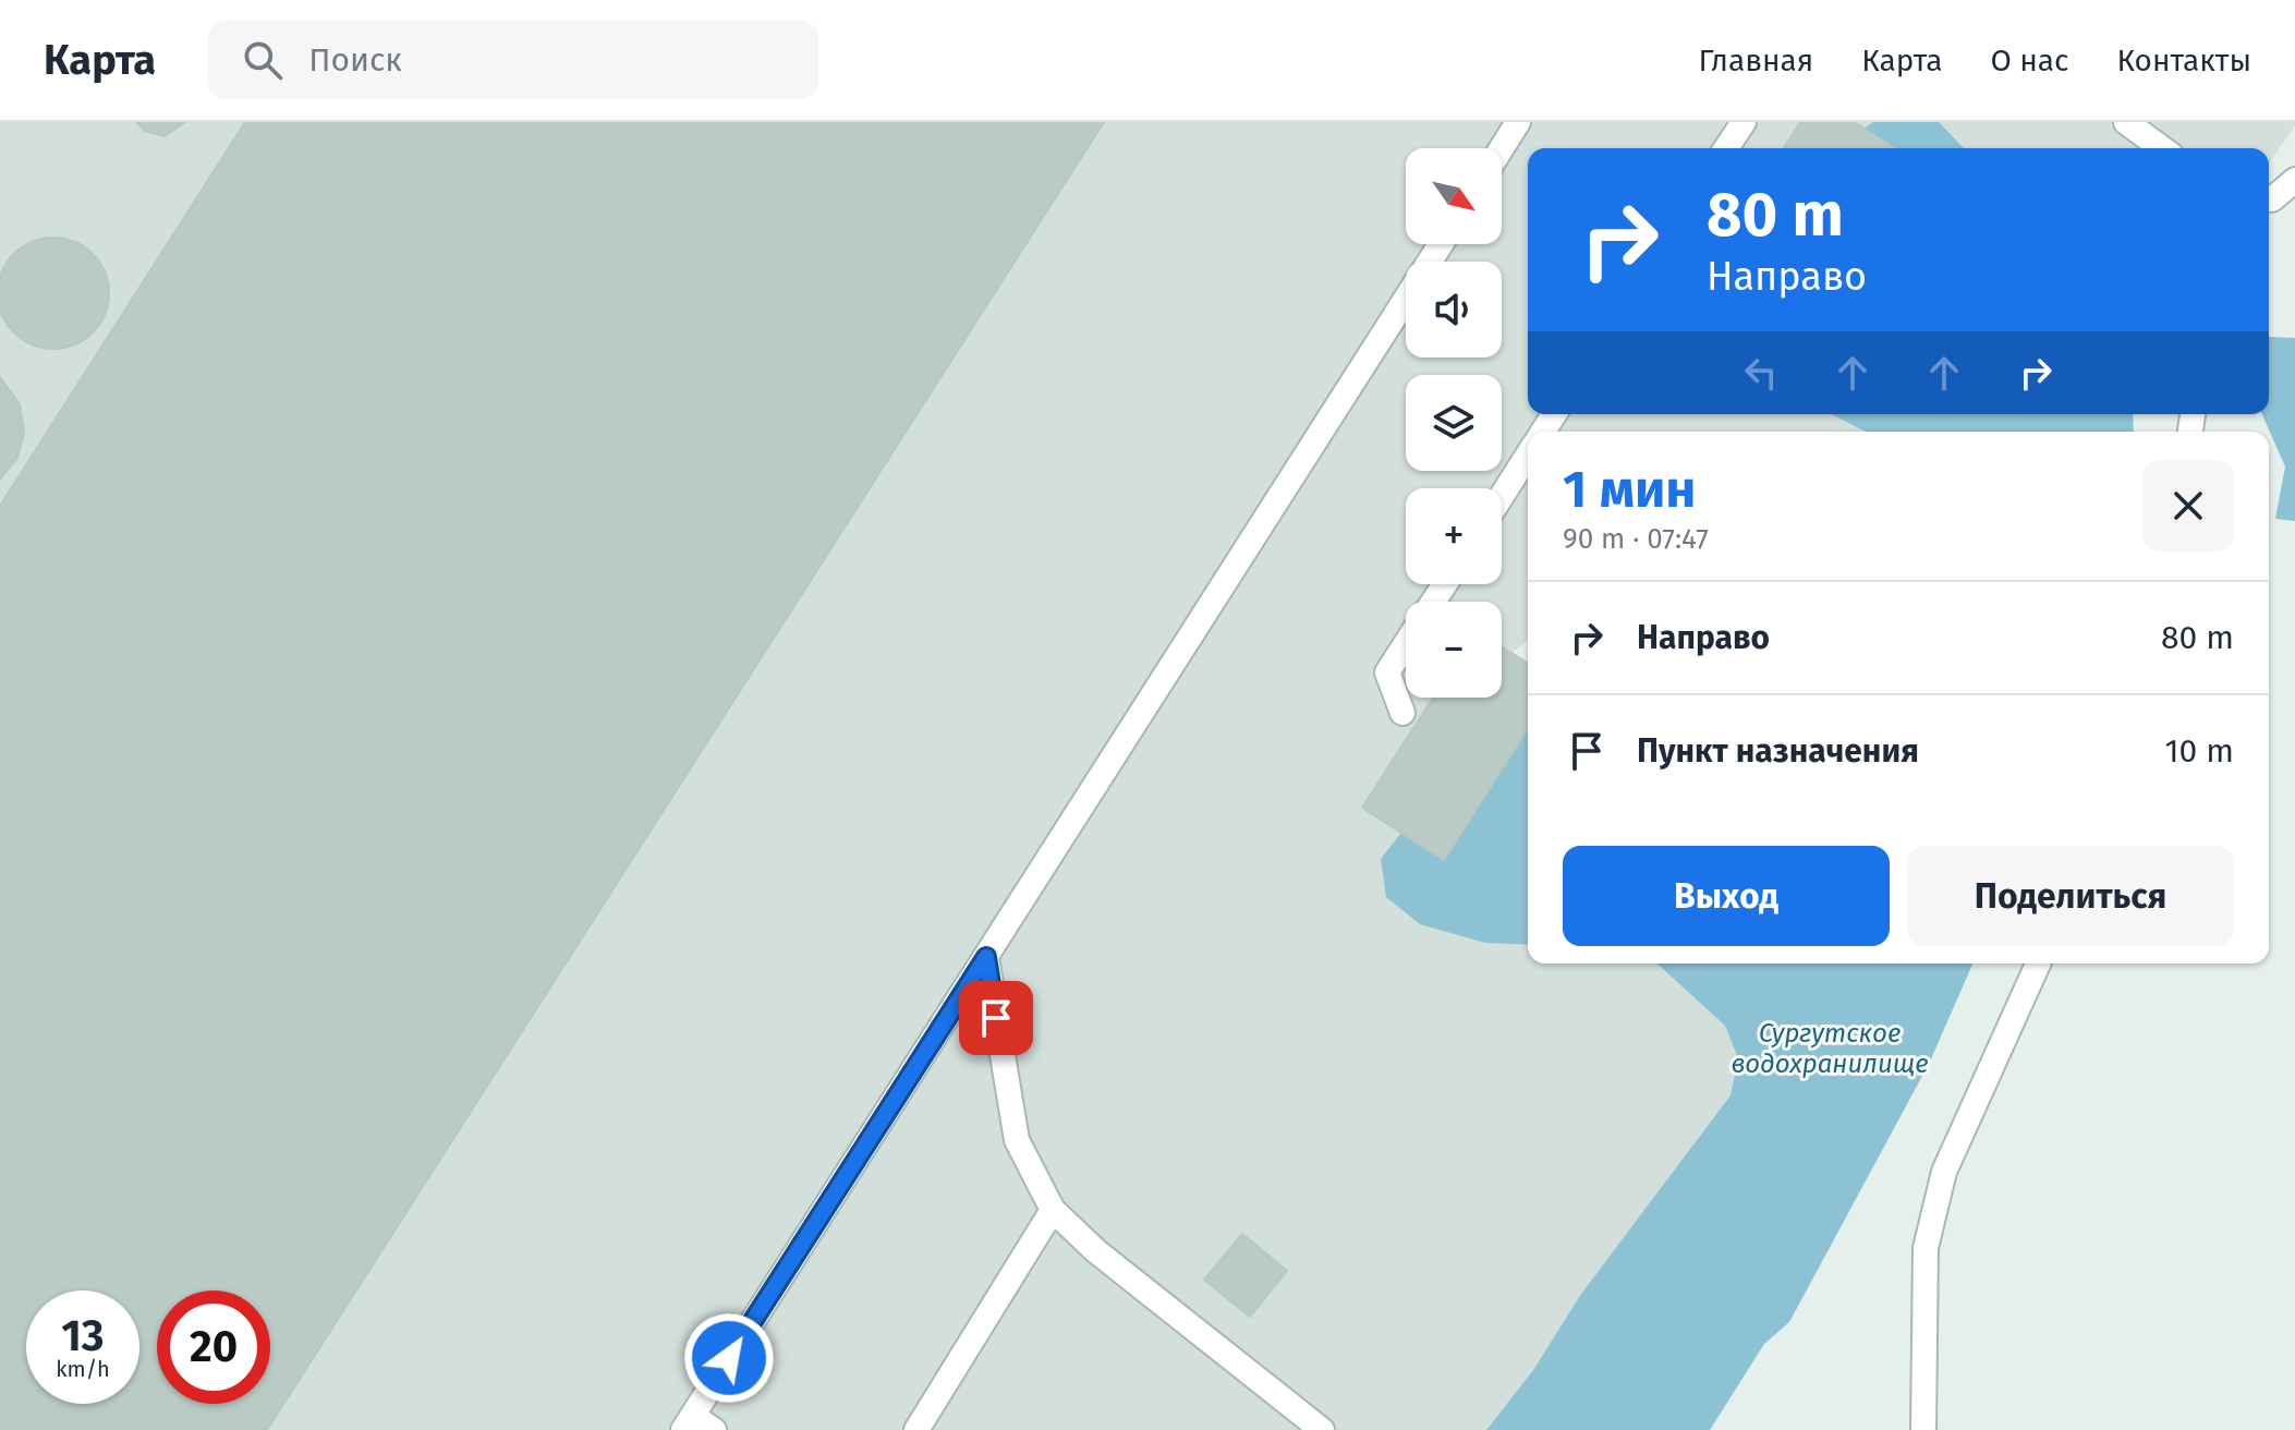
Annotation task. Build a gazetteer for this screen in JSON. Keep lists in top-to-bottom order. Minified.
{"water":["Сургутское водохранилище"],"north":"bottom right","page":{"header":"Карта","search":"Поиск","nav":["Главная","Карта","О нас","Контакты"],"map_buttons":["+","−"],"turn":["80 m","Направо"],"heading":["1 мин","90 m · 07:47"],"list":[{"name":"Направо","value":"80 m"},{"name":"Пункт назначения","value":"10 m"}],"buttons":["Выход","Поделиться"],"speed":"13 km/h","limit":"20"}}
